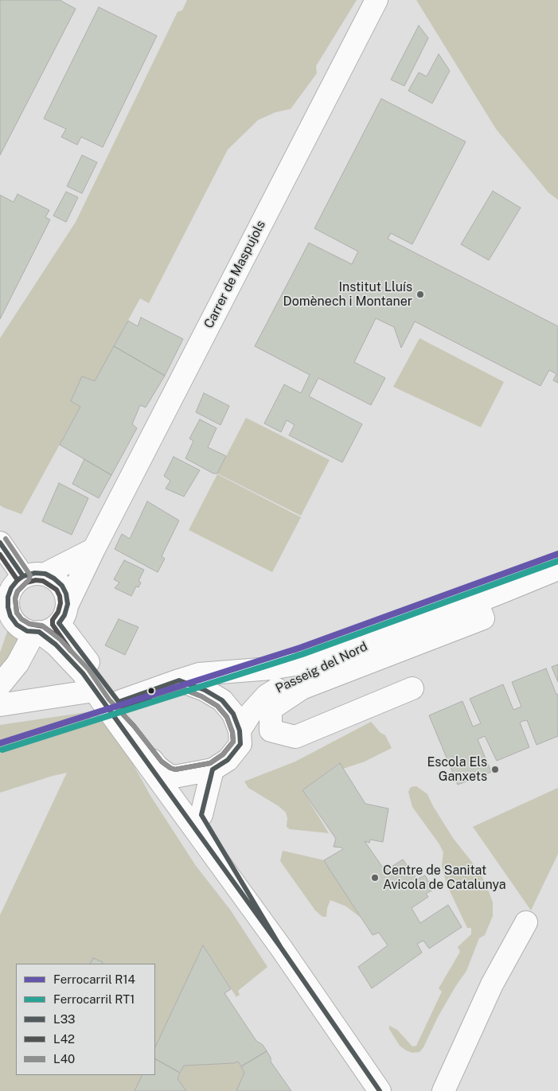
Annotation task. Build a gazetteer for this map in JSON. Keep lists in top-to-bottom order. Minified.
{"streets":{"street":["Carrer de Maspujols","Passeig del Nord"]},"places":["Institut Lluís Domènech i Montaner","Escola Els Ganxets","Centre de Sanitat Avicola de Catalunya"],"lines":["transit line L40","transit line L33","rail line R14","transit line L42","rail line RT1"],"legend":["Ferrocarril R14","Ferrocarril RT1","L33","L42","L40"]}
